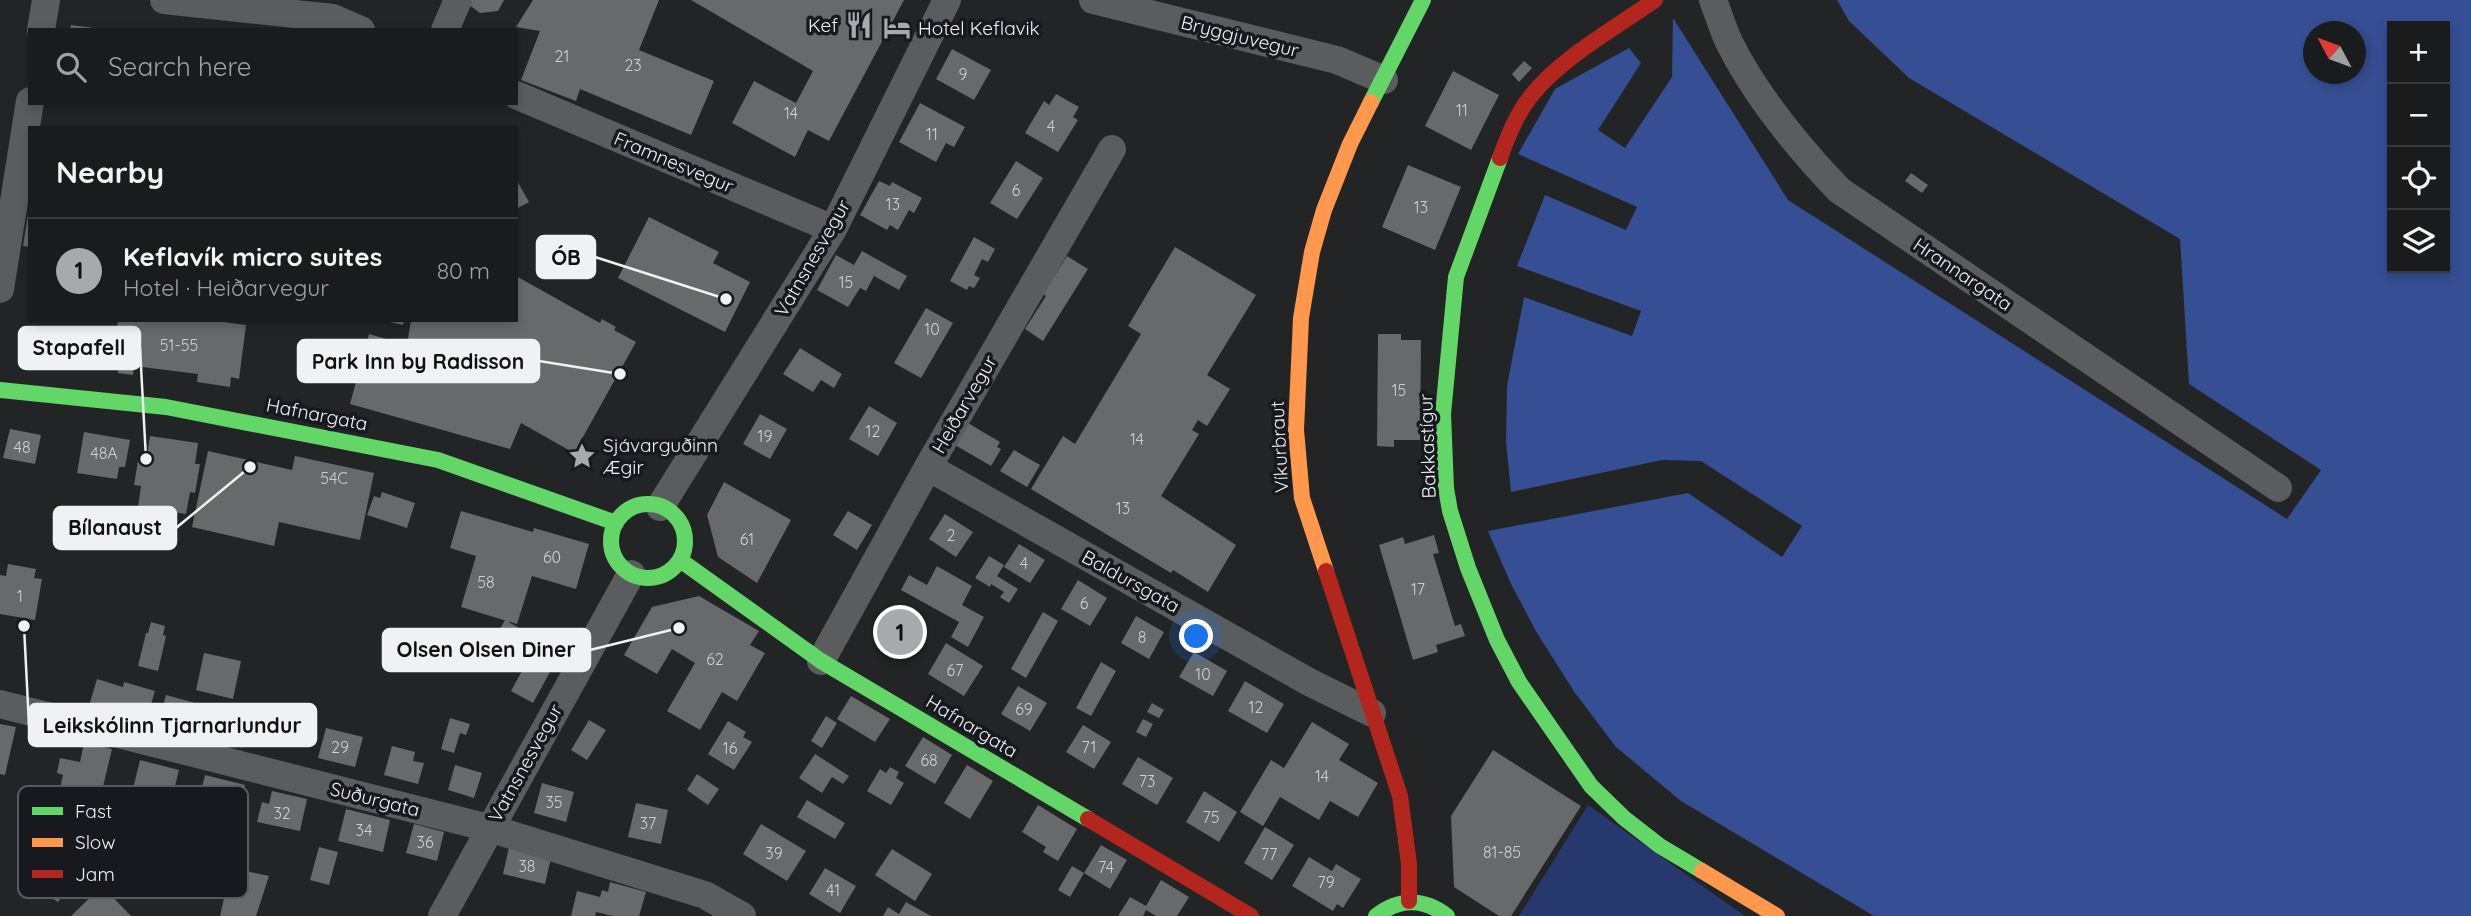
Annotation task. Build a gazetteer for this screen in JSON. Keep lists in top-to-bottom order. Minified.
{"streets":{"street":["Bryggjuvegur","Framnesvegur","Vatnsnesvegur","Hrannargata","Heiðarvegur","Hafnargata","Bakkastígur","Víkurbraut","Baldursgata","Suðurgata"]},"crossings":[["Bryggjuvegur","Víkurbraut"],["Framnesvegur","Vatnsnesvegur"],["Vatnsnesvegur","Hafnargata"],["Vatnsnesvegur","Suðurgata"],["Heiðarvegur","Hafnargata"],["Heiðarvegur","Baldursgata"],["Víkurbraut","Baldursgata"]],"places":{"restaurant":["Kef"],"hotel":["Hotel Keflavik"],"other":["ÓB","Park Inn by Radisson","Stapafell","Bílanaust","Leikskólinn Tjarnarlundur","Olsen Olsen Diner"],"place":["Sjávarguðinn Ægir"]},"house_numbers":["21","23","9","11","14","4","11","6","13","13","15","10","51-55","15","12","19","14","48","48A","54C","13","2","61","60","4","58","17","1","6","8","62","67","10","12","69","29","71","16","68","14","73","35","32","75","37","34","36","81-85","39","77","38","74","79","41"],"legend":["Fast","Slow","Jam"],"north":"top left","page":{"map_buttons":["+","−"],"search":"Search here","heading":"Nearby","list":[{"mark":"1","name":"Keflavík micro suites","note":"Hotel · Heiðarvegur","value":"80 m"}],"pins":"1"}}
